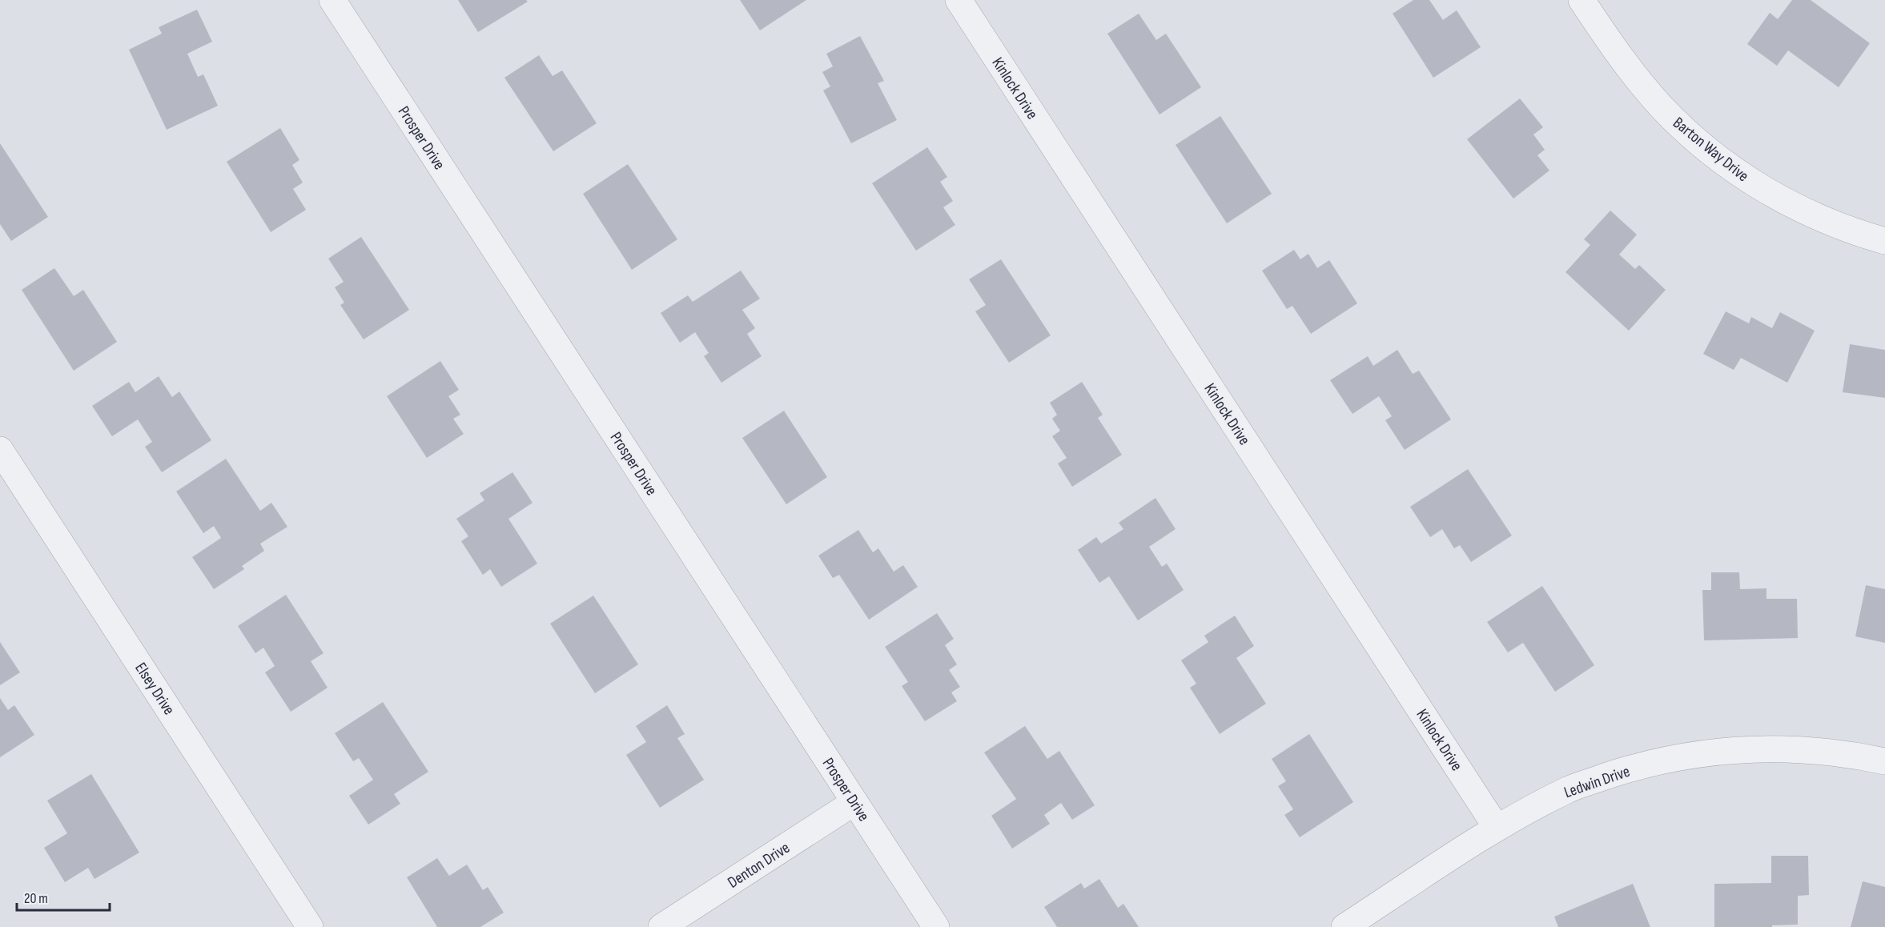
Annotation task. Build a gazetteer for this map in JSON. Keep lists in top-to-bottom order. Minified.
{"streets":{"street":["Kinlock Drive","Prosper Drive","Barton Way Drive","Elsey Drive","Ledwin Drive","Denton Drive"]},"crossings":[["Kinlock Drive","Ledwin Drive"],["Prosper Drive","Denton Drive"]],"scale_bar":"20 m"}
